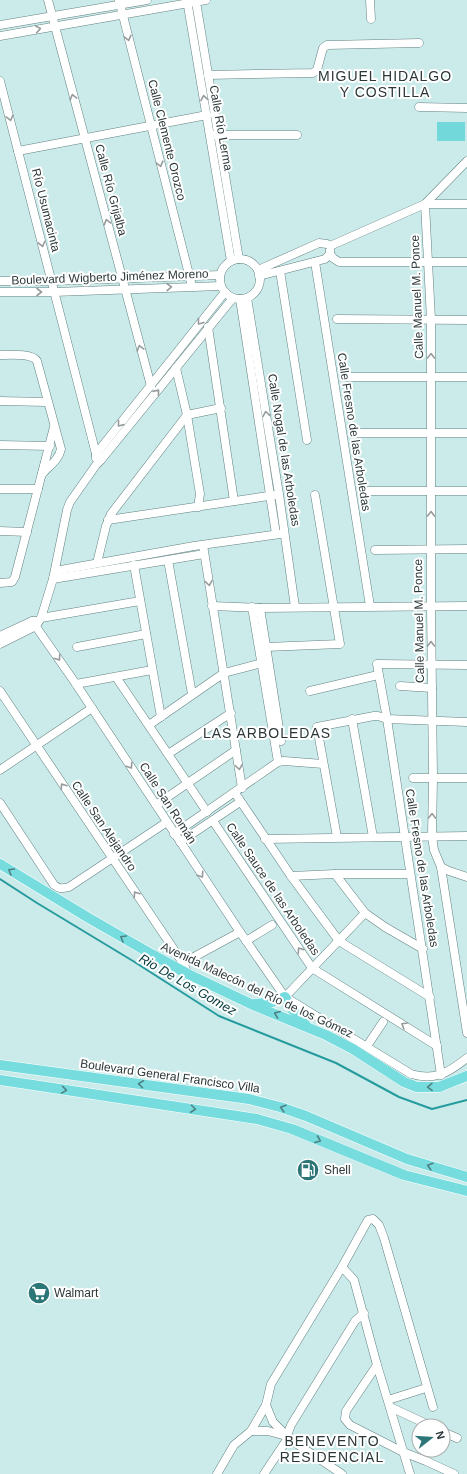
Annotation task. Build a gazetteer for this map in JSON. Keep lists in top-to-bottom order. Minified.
{"streets":{"main road":["Avenida Malecón del Río de los Gómez","Boulevard General Francisco Villa"],"street":["Calle Río Lerma","Calle Clemente Orozco","Calle Río Grijalba","Río Usumacinta","Boulevard Wigberto Jiménez Moreno","Calle Manuel M. Ponce","Calle Fresno de las Arboledas","Calle Nogal de las Arboledas","Calle San Román","Calle San Alejandro","Calle Sauce de las Arboledas"]},"crossings":[["Calle Río Lerma","Boulevard Wigberto Jiménez Moreno"],["Calle Río Lerma","Calle Nogal de las Arboledas"],["Calle Clemente Orozco","Boulevard Wigberto Jiménez Moreno"],["Calle Río Grijalba","Boulevard Wigberto Jiménez Moreno"],["Río Usumacinta","Boulevard Wigberto Jiménez Moreno"],["Boulevard Wigberto Jiménez Moreno","Calle Nogal de las Arboledas"],["Calle Manuel M. Ponce","Calle Fresno de las Arboledas"],["Calle Fresno de las Arboledas","Calle Sauce de las Arboledas"],["Calle San Alejandro","Avenida Malecón del Río de los Gómez"]],"one_way":["Calle Clemente Orozco","Calle Río Grijalba","Río Usumacinta","Calle San Alejandro","Avenida Malecón del Río de los Gómez"],"districts":["MIGUEL HIDALGO Y COSTILLA","LAS ARBOLEDAS","BENEVENTO RESIDENCIAL"],"water":["Rio De Los Gomez"],"places":{"fuel station":["Shell"],"supermarket":["Walmart"]},"north":"right"}
